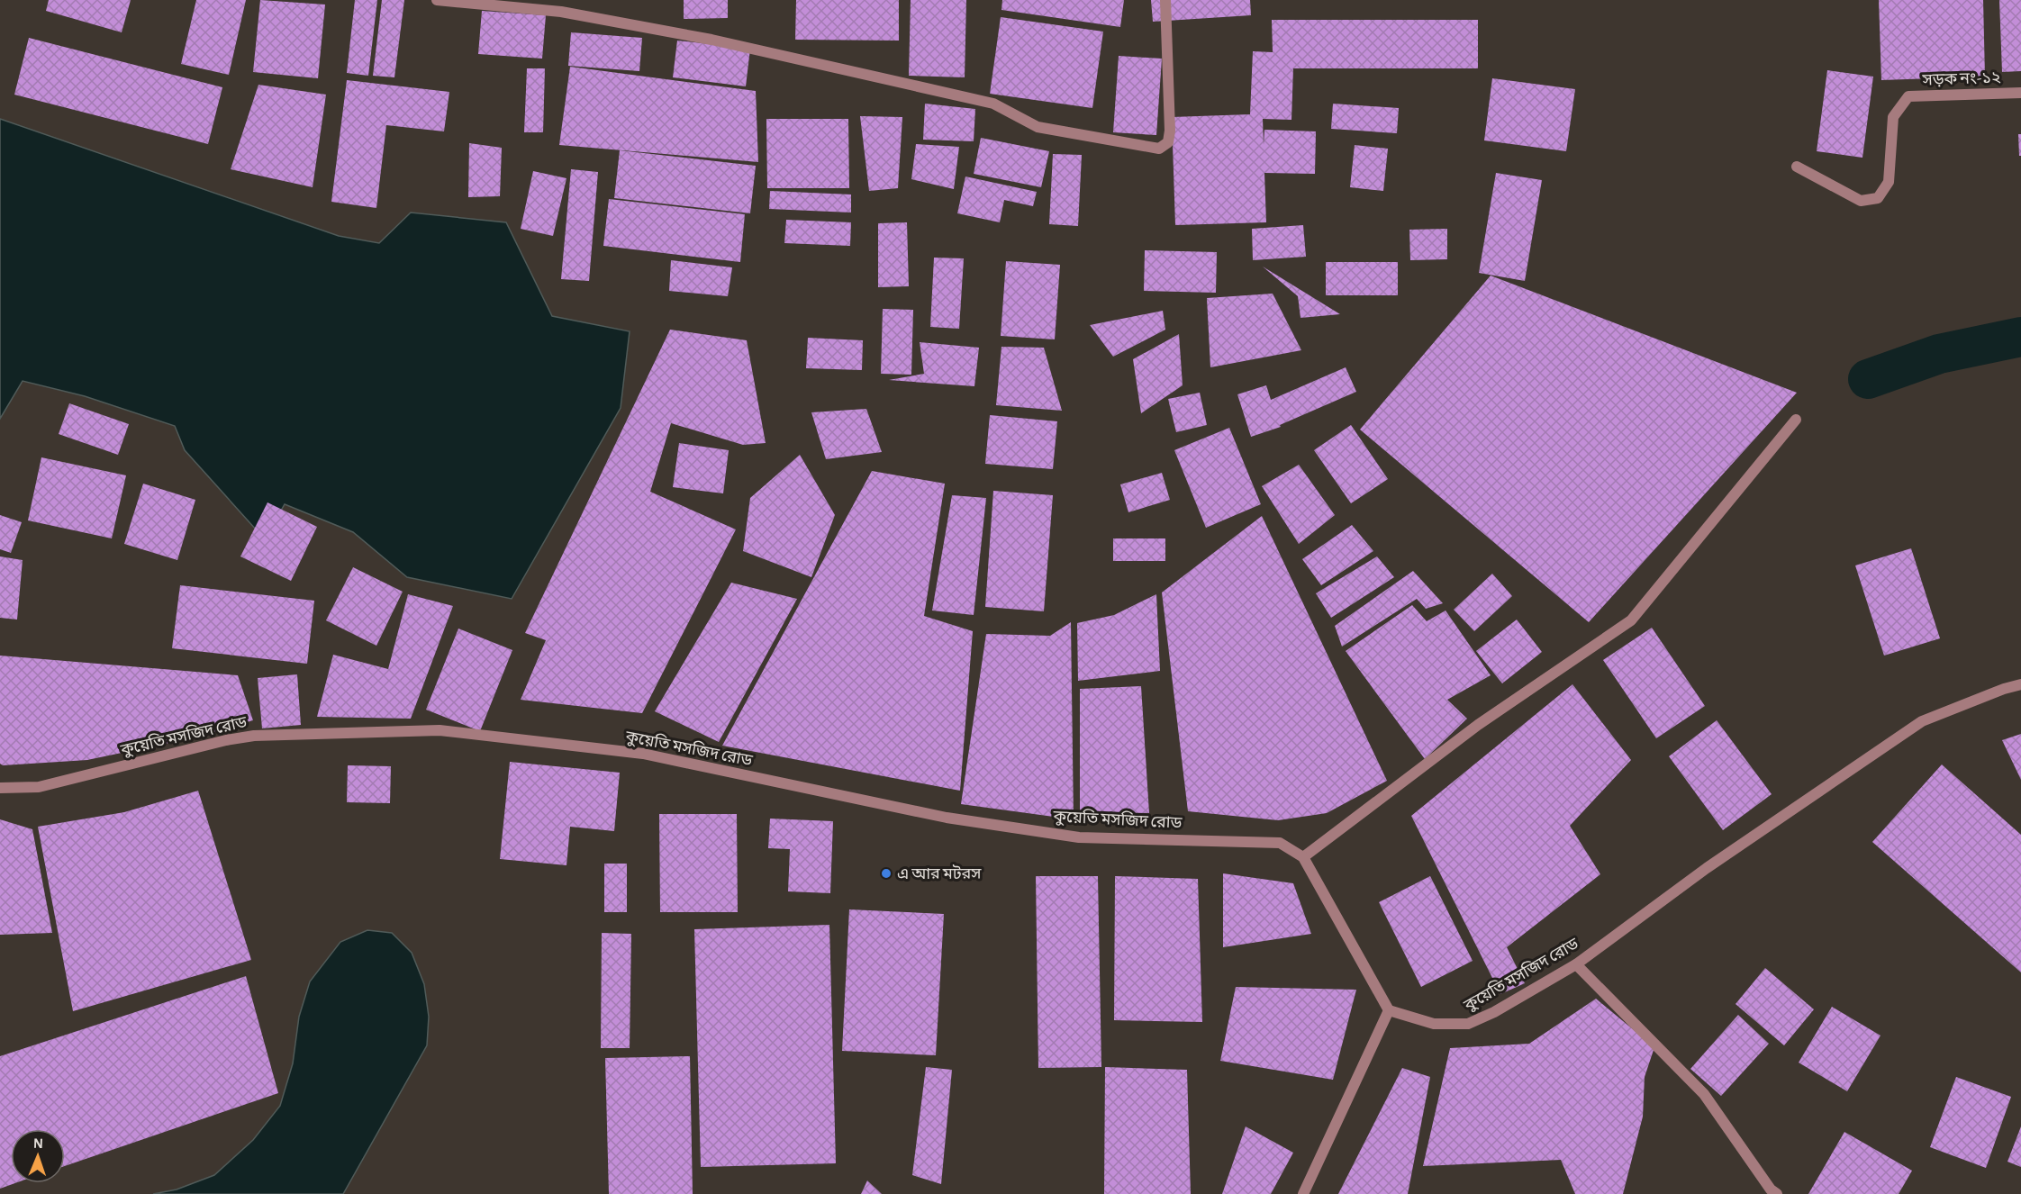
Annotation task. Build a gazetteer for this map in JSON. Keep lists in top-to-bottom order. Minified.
{"streets":{"street":["সড়ক নং-১২","কুয়েতি মসজিদ রোড"]},"places":["এ আর মটরস"],"north":"top"}
